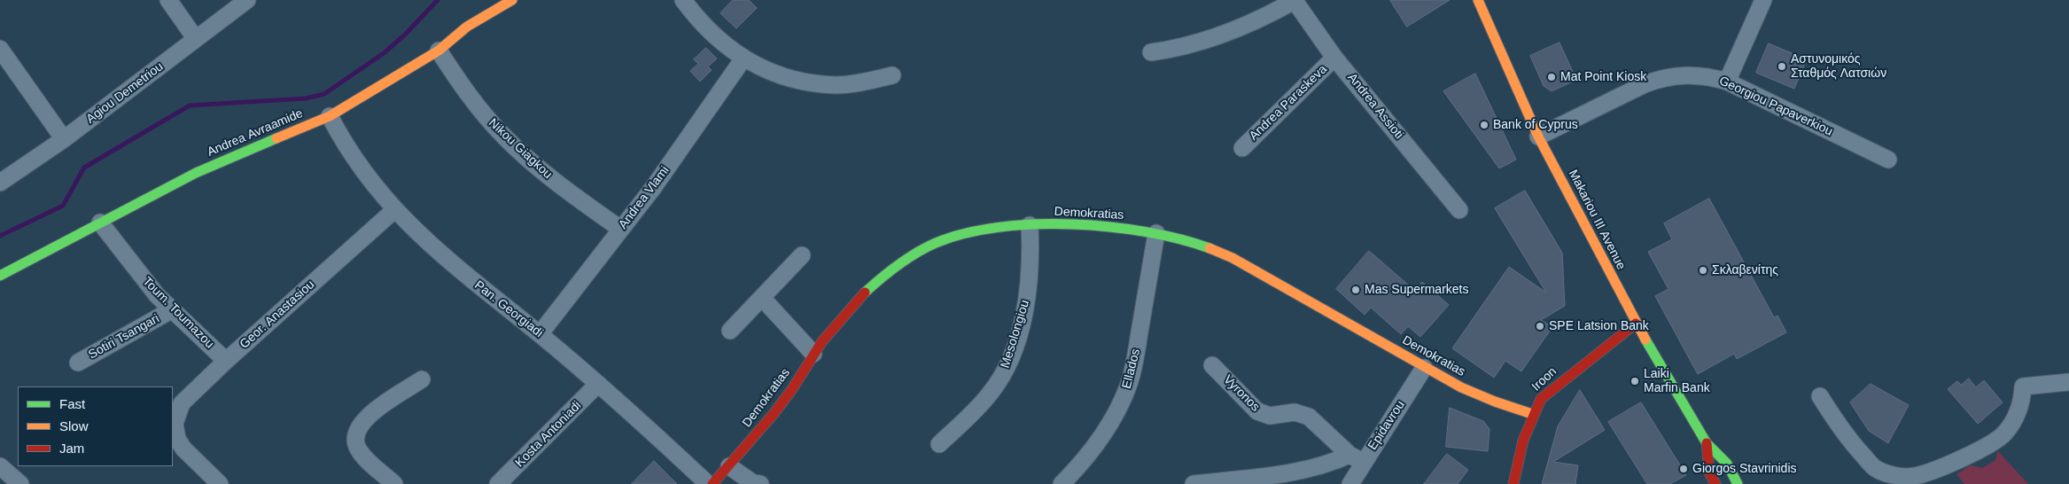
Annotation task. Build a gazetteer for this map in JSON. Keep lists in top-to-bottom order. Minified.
{"streets":{"street":["Agiou Demetriou","Andrea Paraskeva","Andrea Assioti","Georgiou Papaverkiou","Andrea Avraamide","Nikou Giagkou","Andrea Vlami","Demokratias","Makariou III Avenue","Pan. Georgiadi","Toum. Toumazou","Geor. Anastasiou","Mesolongiou","Sotiri Tsangari","Ellados","Iroon","Vyronos","Epidavrou","Kosta Antoniadi"]},"crossings":[["Andrea Paraskeva","Andrea Assioti"],["Georgiou Papaverkiou","Makariou III Avenue"],["Andrea Avraamide","Nikou Giagkou"],["Andrea Avraamide","Pan. Georgiadi"],["Andrea Avraamide","Toum. Toumazou"],["Nikou Giagkou","Andrea Vlami"],["Andrea Vlami","Pan. Georgiadi"],["Demokratias","Mesolongiou"],["Demokratias","Ellados"],["Demokratias","Iroon"],["Demokratias","Epidavrou"],["Makariou III Avenue","Iroon"],["Pan. Georgiadi","Geor. Anastasiou"],["Pan. Georgiadi","Kosta Antoniadi"],["Toum. Toumazou","Geor. Anastasiou"],["Toum. Toumazou","Sotiri Tsangari"],["Vyronos","Epidavrou"]],"places":["Αστυνομικός Σταθμός Λατσιών","Mat Point Kiosk","Bank of Cyprus","Σκλαβενίτης","Mas Supermarkets","SPE Latsion Bank","Laiki Marfin Bank","Giorgos Stavrinidis"],"legend":["Fast","Slow","Jam"]}
